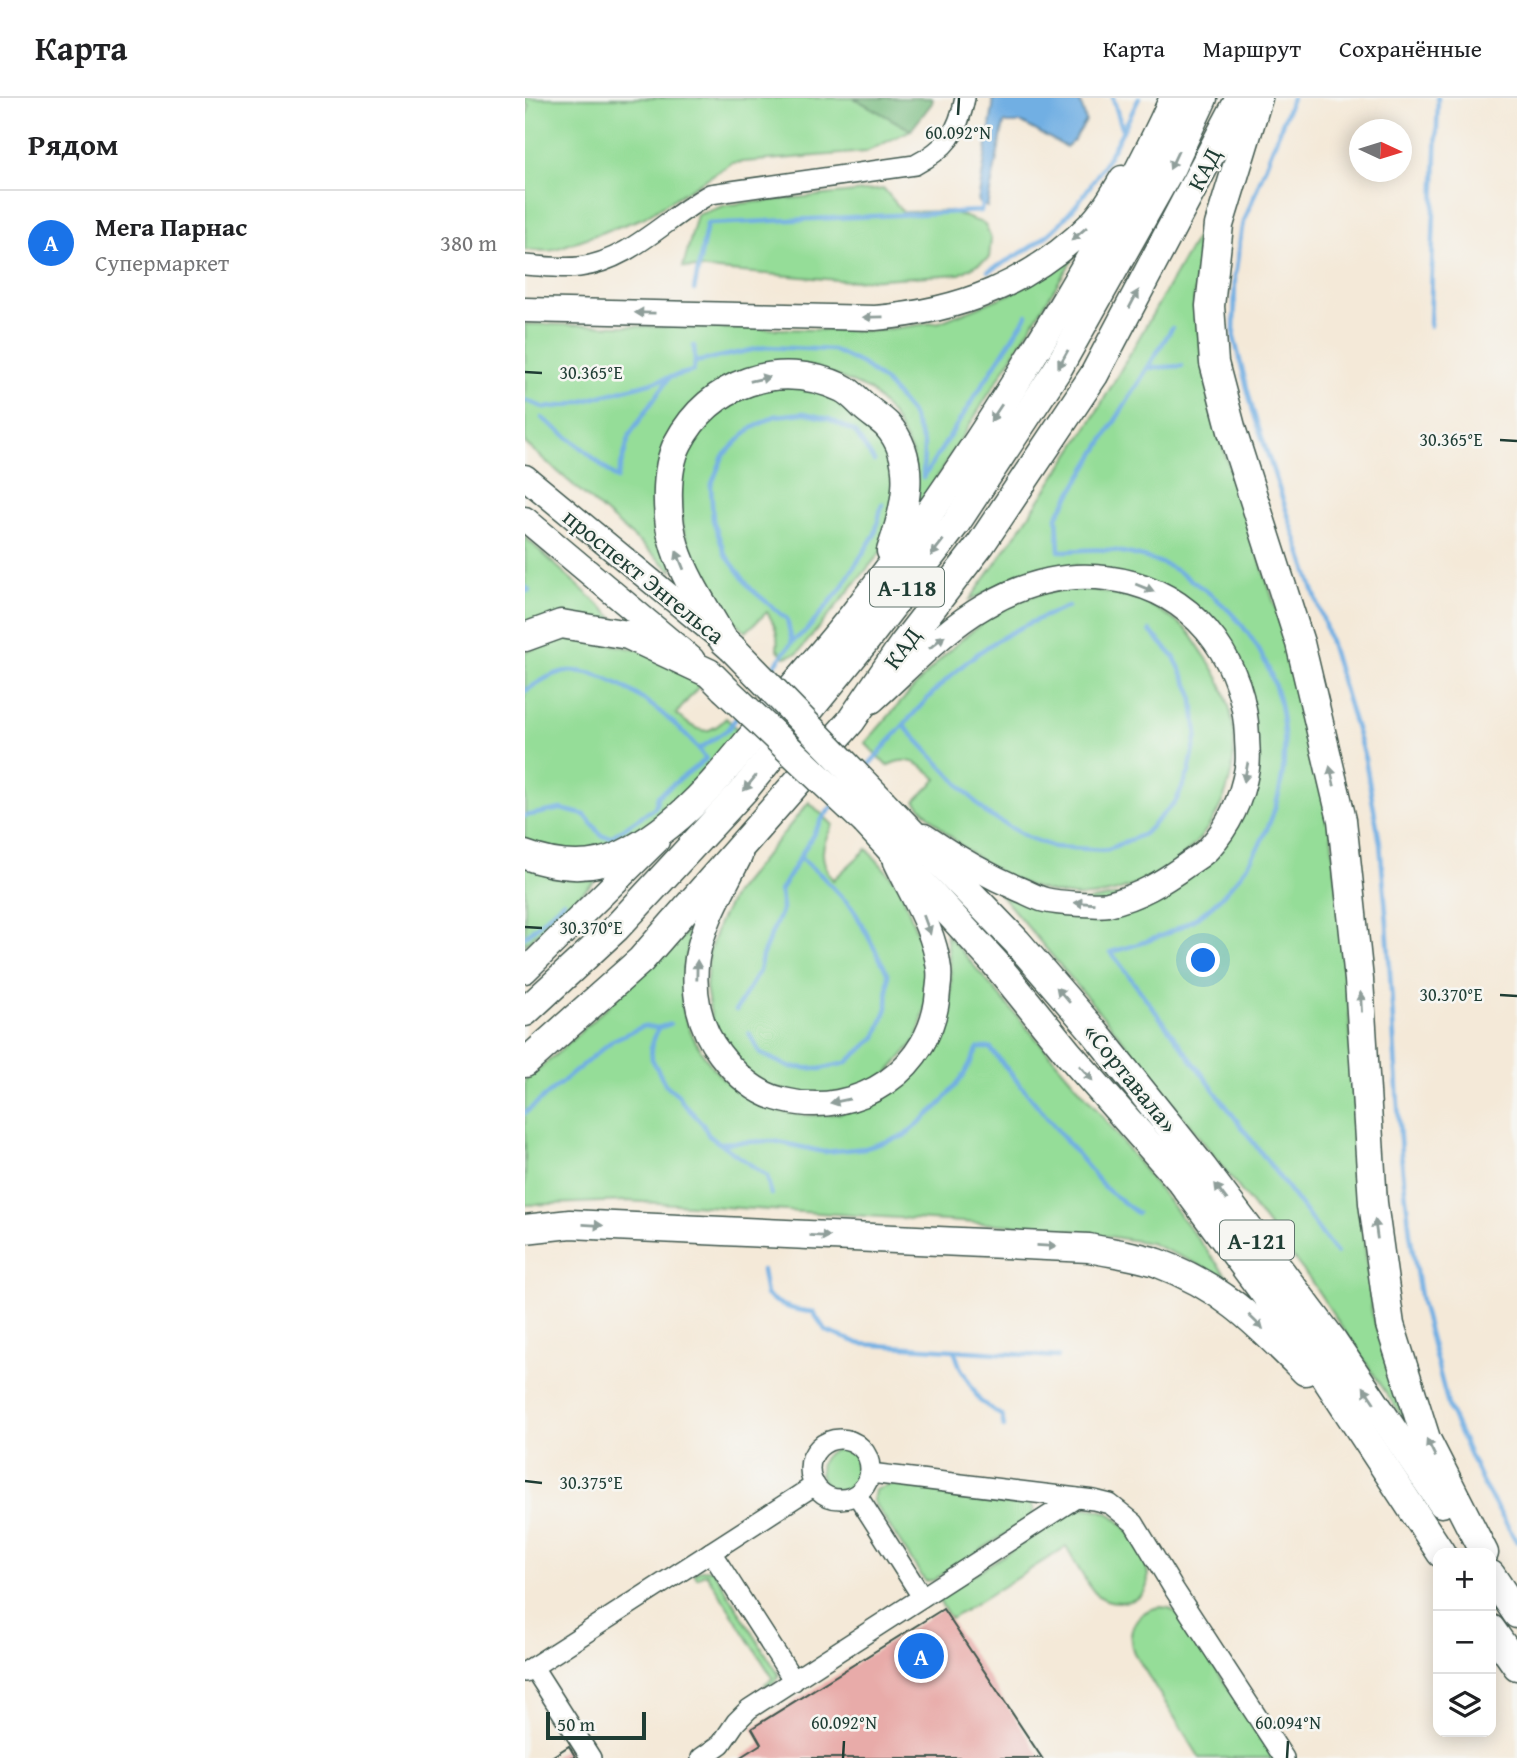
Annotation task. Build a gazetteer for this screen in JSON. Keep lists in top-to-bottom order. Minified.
{"streets":{"highway":["КАД","А-118","«Сортавала»","А-121"],"main road":["проспект Энгельса"]},"crossings":[["проспект Энгельса","«Сортавала»"]],"scale_bar":"50 m","north":"right","page":{"header":"Карта","nav":["Карта","Маршрут","Сохранённые"],"heading":"Рядом","list":[{"mark":"A","name":"Мега Парнас","note":"Супермаркет","value":"380 m"}],"map_buttons":["+","−"],"pins":"A","scale":"50 m"},"coordinates":["60.092°N","30.365°E","30.370°E","30.375°E","60.094°N"]}
